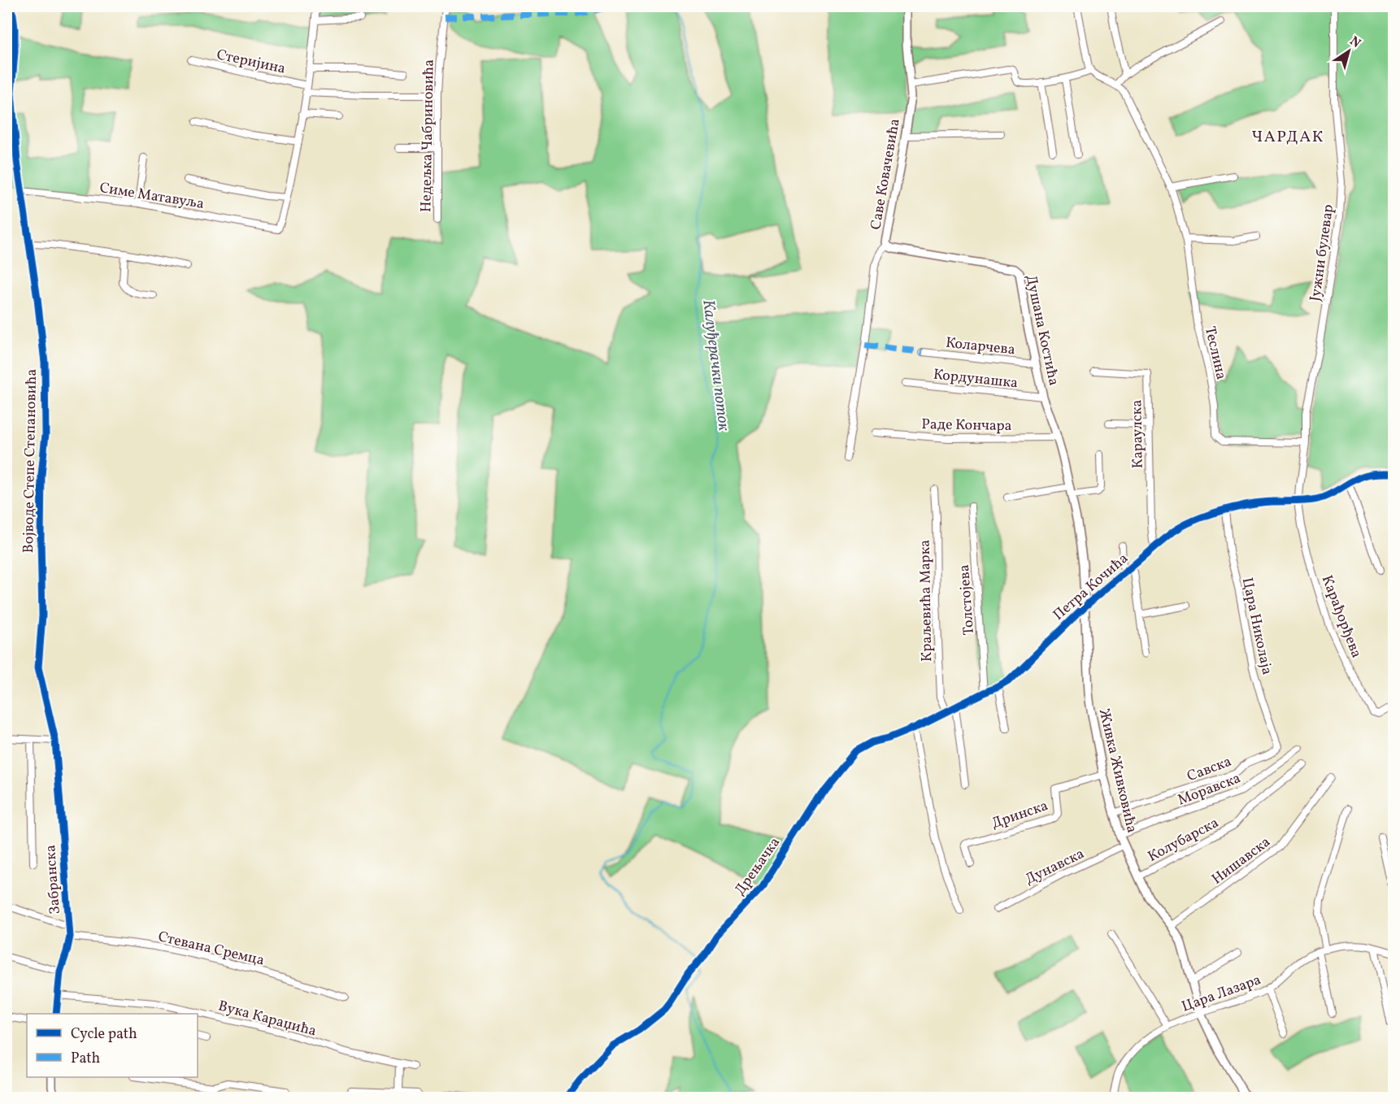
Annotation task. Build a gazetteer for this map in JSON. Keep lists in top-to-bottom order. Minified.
{"streets":{"street":["Стеријина","Недељка Чабриновића","Саве Ковачевића","Симе Матавуља","Јужни булевар","Душана Костића","Коларчева","Теслина","Кордунашка","Раде Кончара","Караулска","Војводе Степе Степановића","Петра Кочића","Толстојева","Краљевића Марка","Карађорђева","Цара Николаја","Савска","Живка Живковића","Моравска","Дринска","Колубарска","Нишавска","Дрењачка","Дунавска","Забранска","Стевана Сремца","Цара Лазара","Вука Караџића"]},"crossings":[["Саве Ковачевића","Душана Костића"],["Симе Матавуља","Војводе Степе Степановића"],["Јужни булевар","Теслина"],["Јужни булевар","Петра Кочића"],["Јужни булевар","Карађорђева"],["Душана Костића","Коларчева"],["Душана Костића","Кордунашка"],["Душана Костића","Раде Кончара"],["Душана Костића","Петра Кочића"],["Душана Костића","Живка Живковића"],["Караулска","Петра Кочића"],["Војводе Степе Степановића","Забранска"],["Петра Кочића","Толстојева"],["Петра Кочића","Краљевића Марка"],["Петра Кочића","Карађорђева"],["Петра Кочића","Цара Николаја"],["Петра Кочића","Живка Живковића"],["Петра Кочића","Дрењачка"],["Цара Николаја","Савска"],["Савска","Живка Живковића"],["Живка Живковића","Моравска"],["Живка Живковића","Дринска"],["Живка Живковића","Колубарска"],["Живка Живковића","Нишавска"],["Живка Живковића","Дунавска"],["Живка Живковића","Цара Лазара"],["Забранска","Стевана Сремца"],["Забранска","Вука Караџића"]],"districts":["ЧАРДАК"],"water":["Калуђерачки поток"],"legend":["Cycle path","Path"],"north":"top right"}
